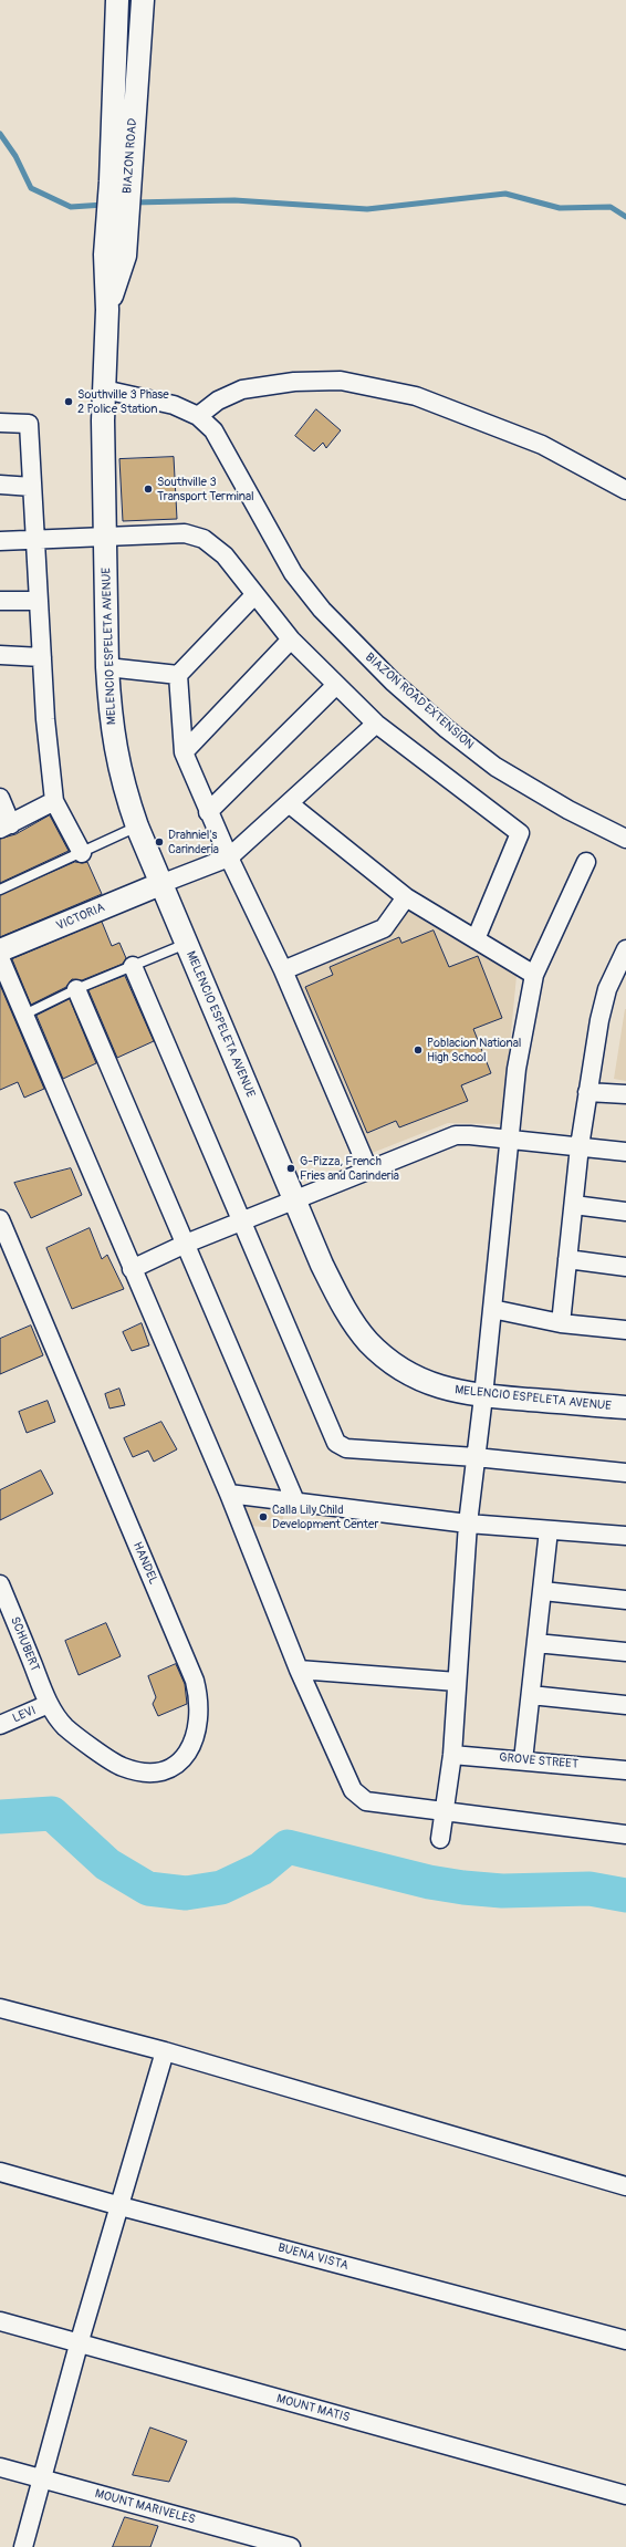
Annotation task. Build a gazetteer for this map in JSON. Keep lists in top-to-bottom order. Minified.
{"streets":{"street":["BIAZON ROAD","MELENCIO ESPELETA AVENUE","BIAZON ROAD EXTENSION","VICTORIA","HANDEL","SCHUBERT","LEVI","GROVE STREET","BUENA VISTA","MOUNT MATIS","MOUNT MARIVELES"]},"crossings":[["BIAZON ROAD","MELENCIO ESPELETA AVENUE"],["BIAZON ROAD","BIAZON ROAD EXTENSION"],["MELENCIO ESPELETA AVENUE","VICTORIA"],["HANDEL","SCHUBERT"],["HANDEL","LEVI"],["SCHUBERT","LEVI"]],"places":["Southville 3 Phase 2 Police Station","Southville 3 Transport Terminal","Drahniel's Carinderia","Poblacion National High School","G-Pizza, French Fries and Carinderia","Calla Lily Child Development Center"]}
